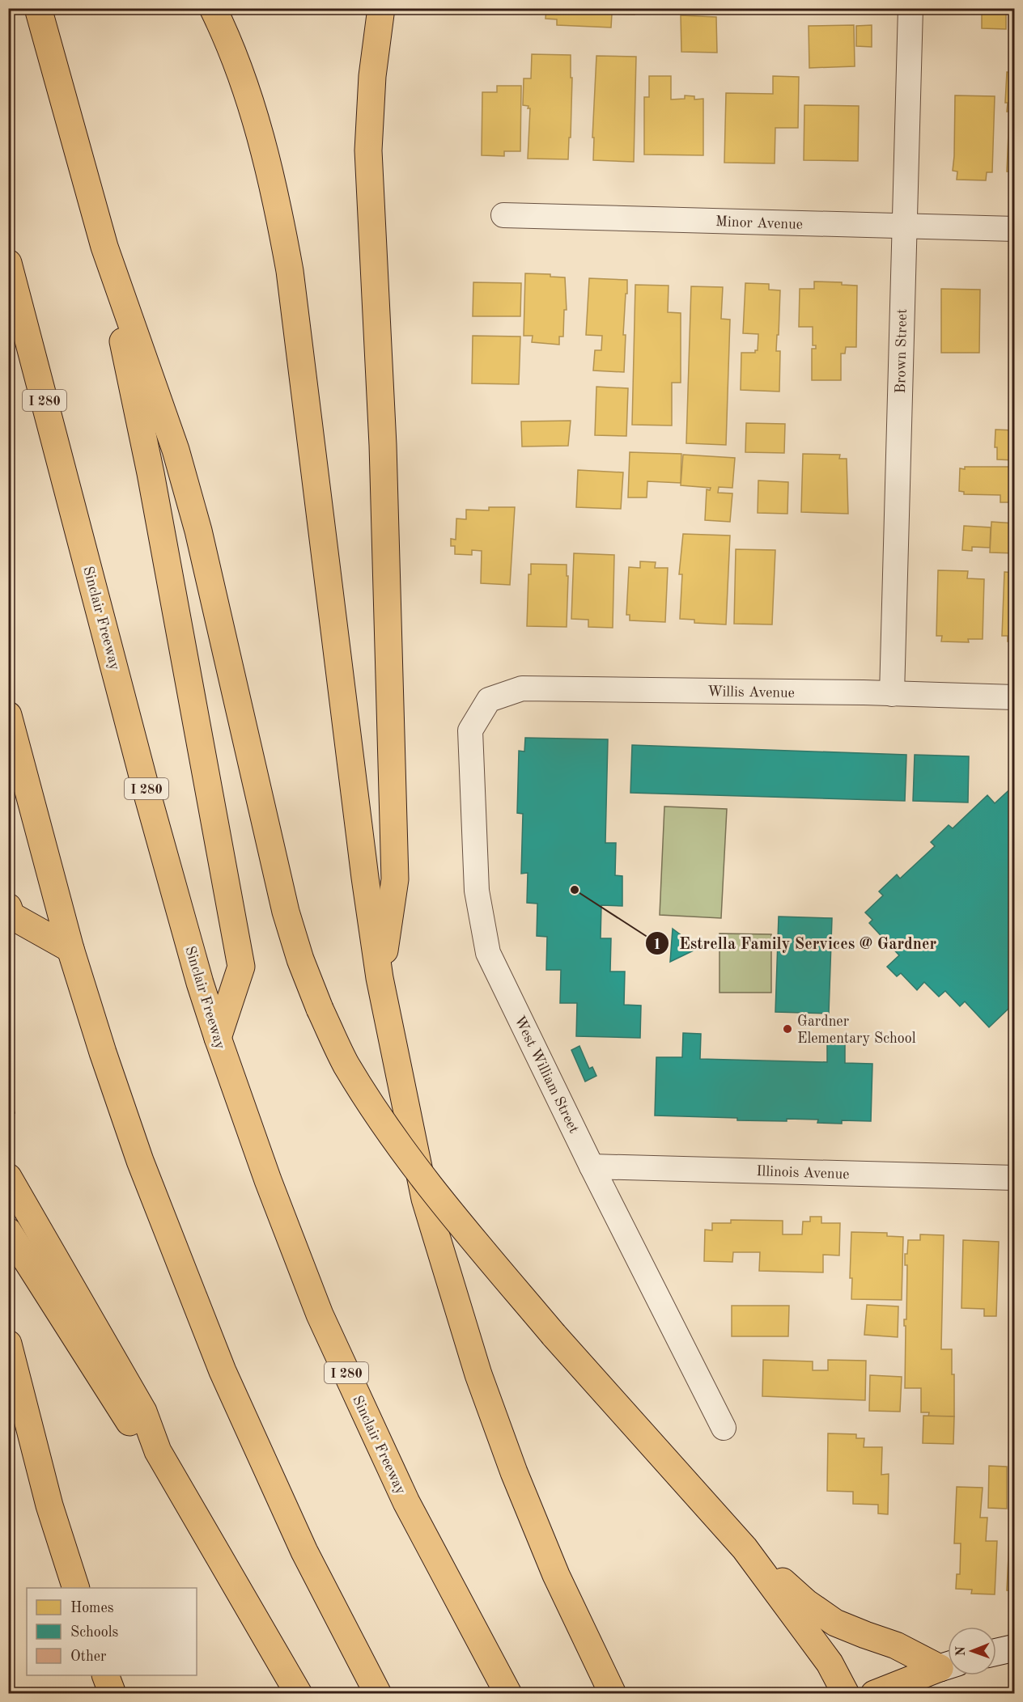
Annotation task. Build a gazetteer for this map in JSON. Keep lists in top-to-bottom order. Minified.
{"streets":{"main road":["I 280","Sinclair Freeway"],"street":["Minor Avenue","Brown Street","Willis Avenue","West William Street","Illinois Avenue"]},"crossings":[["Minor Avenue","Brown Street"],["Brown Street","Willis Avenue"],["Willis Avenue","West William Street"],["West William Street","Illinois Avenue"]],"places":["Estrella Family Services @ Gardner","Gardner Elementary School"],"legend":["Homes","Schools","Other"],"north":"left"}
